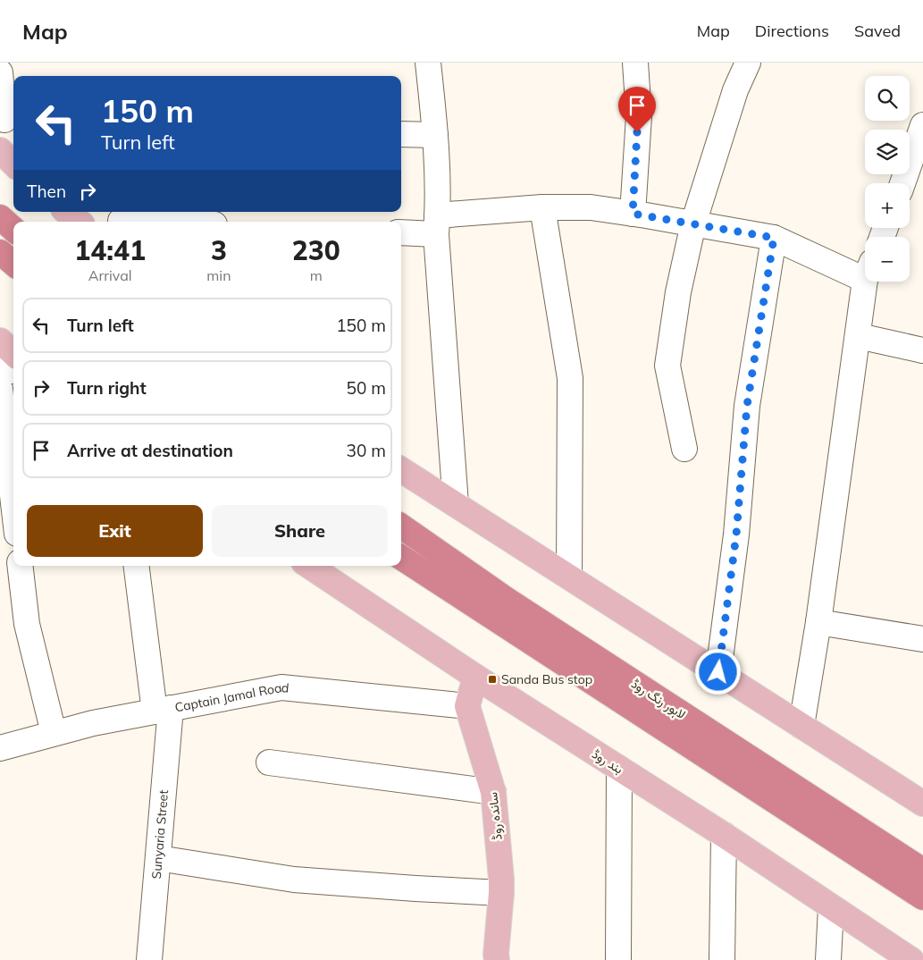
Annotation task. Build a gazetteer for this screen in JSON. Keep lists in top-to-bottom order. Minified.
{"streets":{"highway":["لاہور رنگ روڈ"],"main road":["بند روڈ","ساندہ روڈ"],"street":["Captain Jamal Road","Sunyaria Street"]},"crossings":[["Captain Jamal Road","ساندہ روڈ"],["Captain Jamal Road","Sunyaria Street"]],"places":{"transit":["Sanda Bus stop"]},"page":{"header":"Map","nav":["Map","Directions","Saved"],"map_buttons":["+","−"],"turn":["150 m","Turn left"],"then":"Then","eta":["14:41","Arrival","3","min","230","m"],"list":[{"name":"Turn left","value":"150 m"},{"name":"Turn right","value":"50 m"},{"name":"Arrive at destination","value":"30 m"}],"buttons":["Exit","Share"]}}
